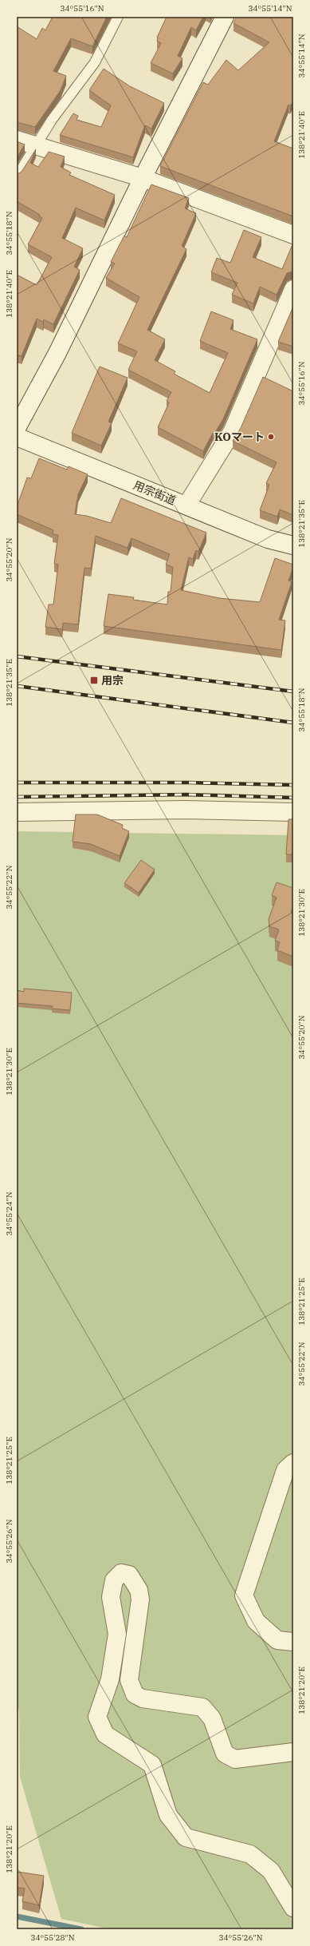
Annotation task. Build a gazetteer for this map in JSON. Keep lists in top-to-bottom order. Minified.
{"streets":{"street":["用宗街道"]},"places":{"other":["KOマート"],"transit":["用宗"]},"coordinates":["34°55'16\"N","34°55'14\"N","138°21'40\"E","34°55'18\"N","138°21'35\"E","34°55'20\"N","34°55'22\"N","138°21'30\"E","34°55'24\"N","138°21'25\"E","34°55'26\"N","138°21'20\"E","34°55'28\"N"]}
